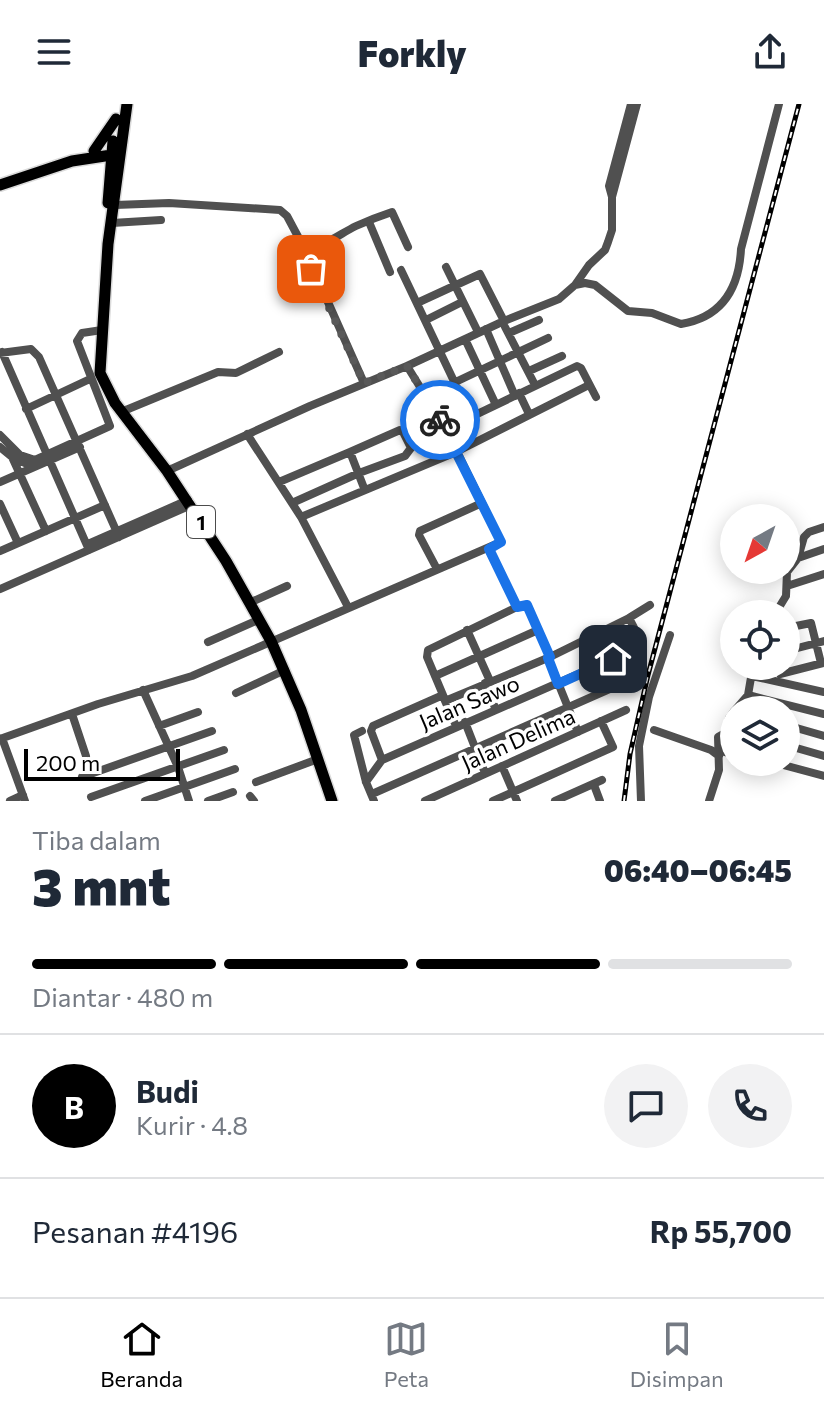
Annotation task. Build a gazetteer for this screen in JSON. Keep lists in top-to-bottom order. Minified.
{"streets":{"highway":["1"],"street":["Jalan Sawo","Jalan Delima"]},"scale_bar":"200 m","north":"bottom left","page":{"header":"Forkly","scale":"200 m","heading":["3 mnt","Tiba dalam","06:40–06:45"],"panel":["Budi","Kurir · 4.8","Pesanan #4196","Rp 55,700"],"bar":"Diantar · 480 m","round":"B","tabs":["Beranda","Peta","Disimpan"]}}
